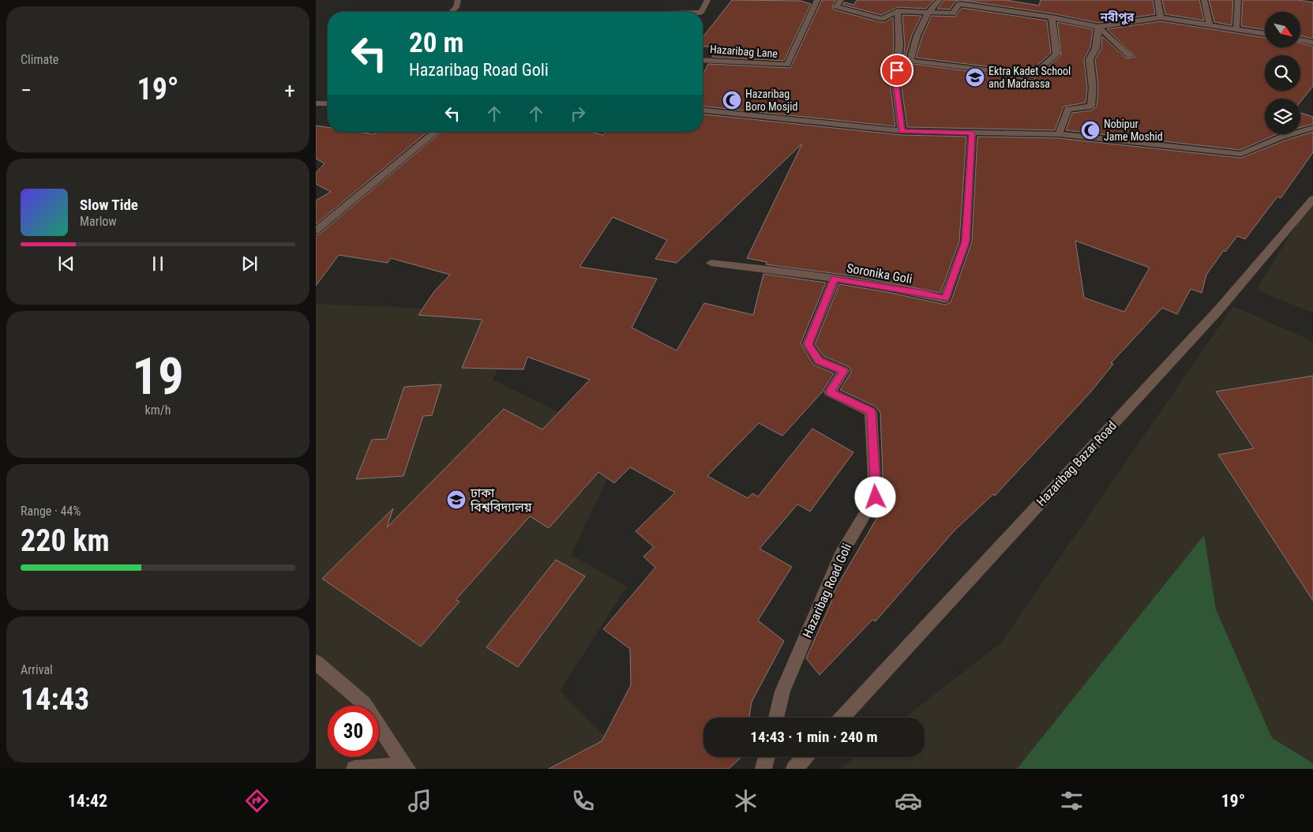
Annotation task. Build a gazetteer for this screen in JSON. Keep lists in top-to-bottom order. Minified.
{"streets":{"street":["Hazaribag Lane","Soronika Goli","Hazaribag Bazar Road","Hazaribag Road Goli"]},"crossings":[["Soronika Goli","Hazaribag Road Goli"]],"districts":["নবীপুর"],"places":{"school or university":["Ektra Kadet School and Madrassa","ঢাকা বিশ্ববিদ্যালয়"],"mosque":["Hazaribag Boro Mosjid","Nobipur Jame Moshid"]},"north":"bottom right","page":{"tile":["Climate",["19","km/h"],["Range · 44%","220 km"],["Arrival","14:43"]],"turn":["20 m","Hazaribag Road Goli"],"heat":["−","19°","+"],"song":["Slow Tide","Marlow"],"limit":"30","trip":"14:43 · 1 min · 240 m","tabs":["14:42","19°"]}}
